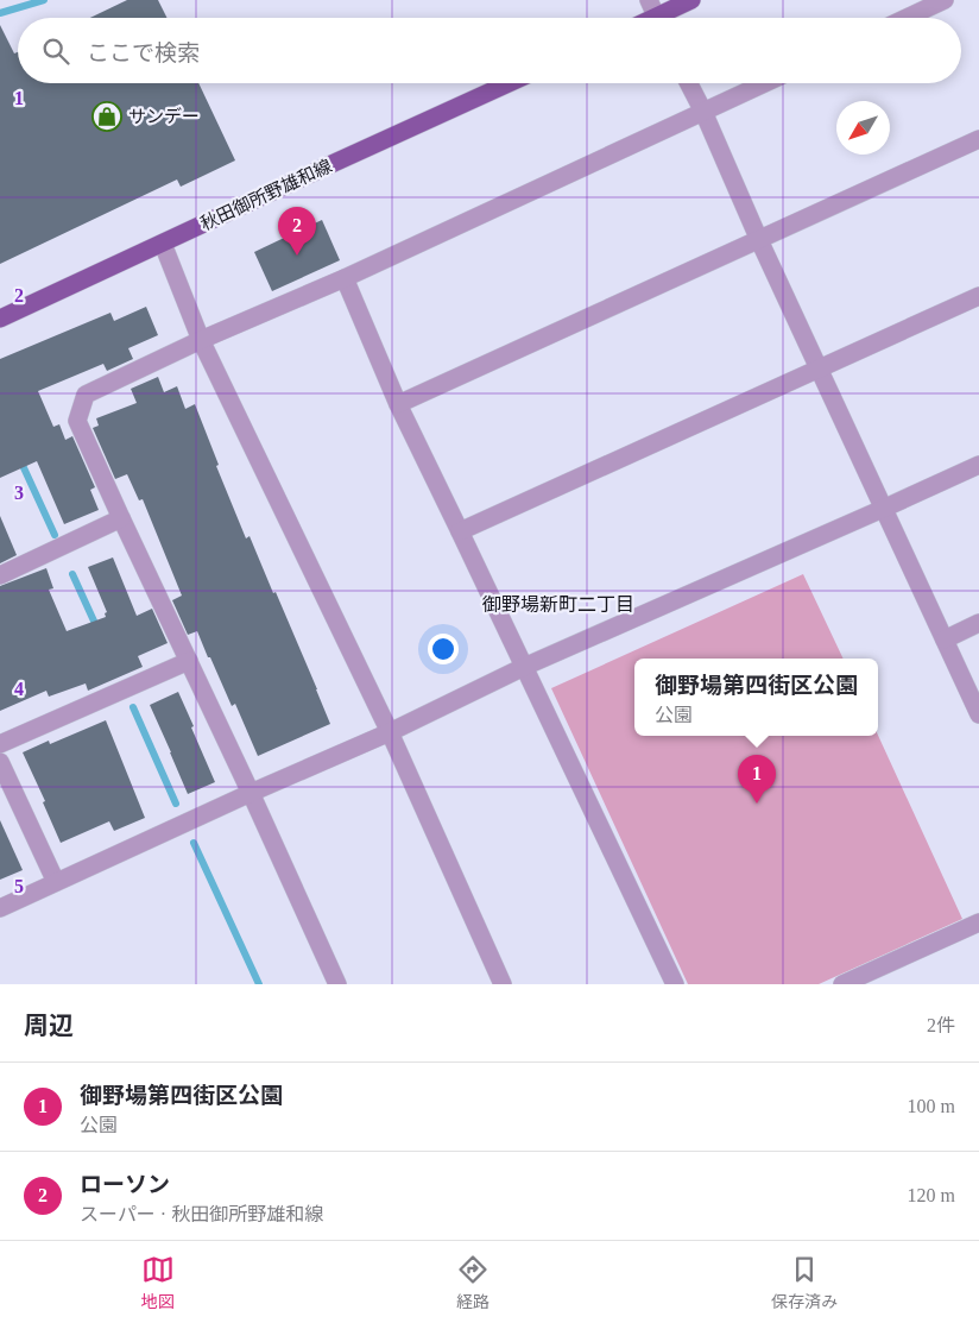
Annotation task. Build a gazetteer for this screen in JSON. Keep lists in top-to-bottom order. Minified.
{"streets":{"main road":["秋田御所野雄和線"]},"districts":["御野場新町二丁目"],"places":{"shop":["サンデー"]},"north":"bottom left","page":{"search":"ここで検索","pins":["2","1"],"popup":["御野場第四街区公園","公園"],"heading":["周辺","2件"],"list":[{"mark":"1","name":"御野場第四街区公園","note":"公園","value":"100 m"},{"mark":"2","name":"ローソン","note":"スーパー · 秋田御所野雄和線","value":"120 m"}],"nav":["地図","経路","保存済み"]},"grid":{"rows":["1","2","3","4","5"]}}
